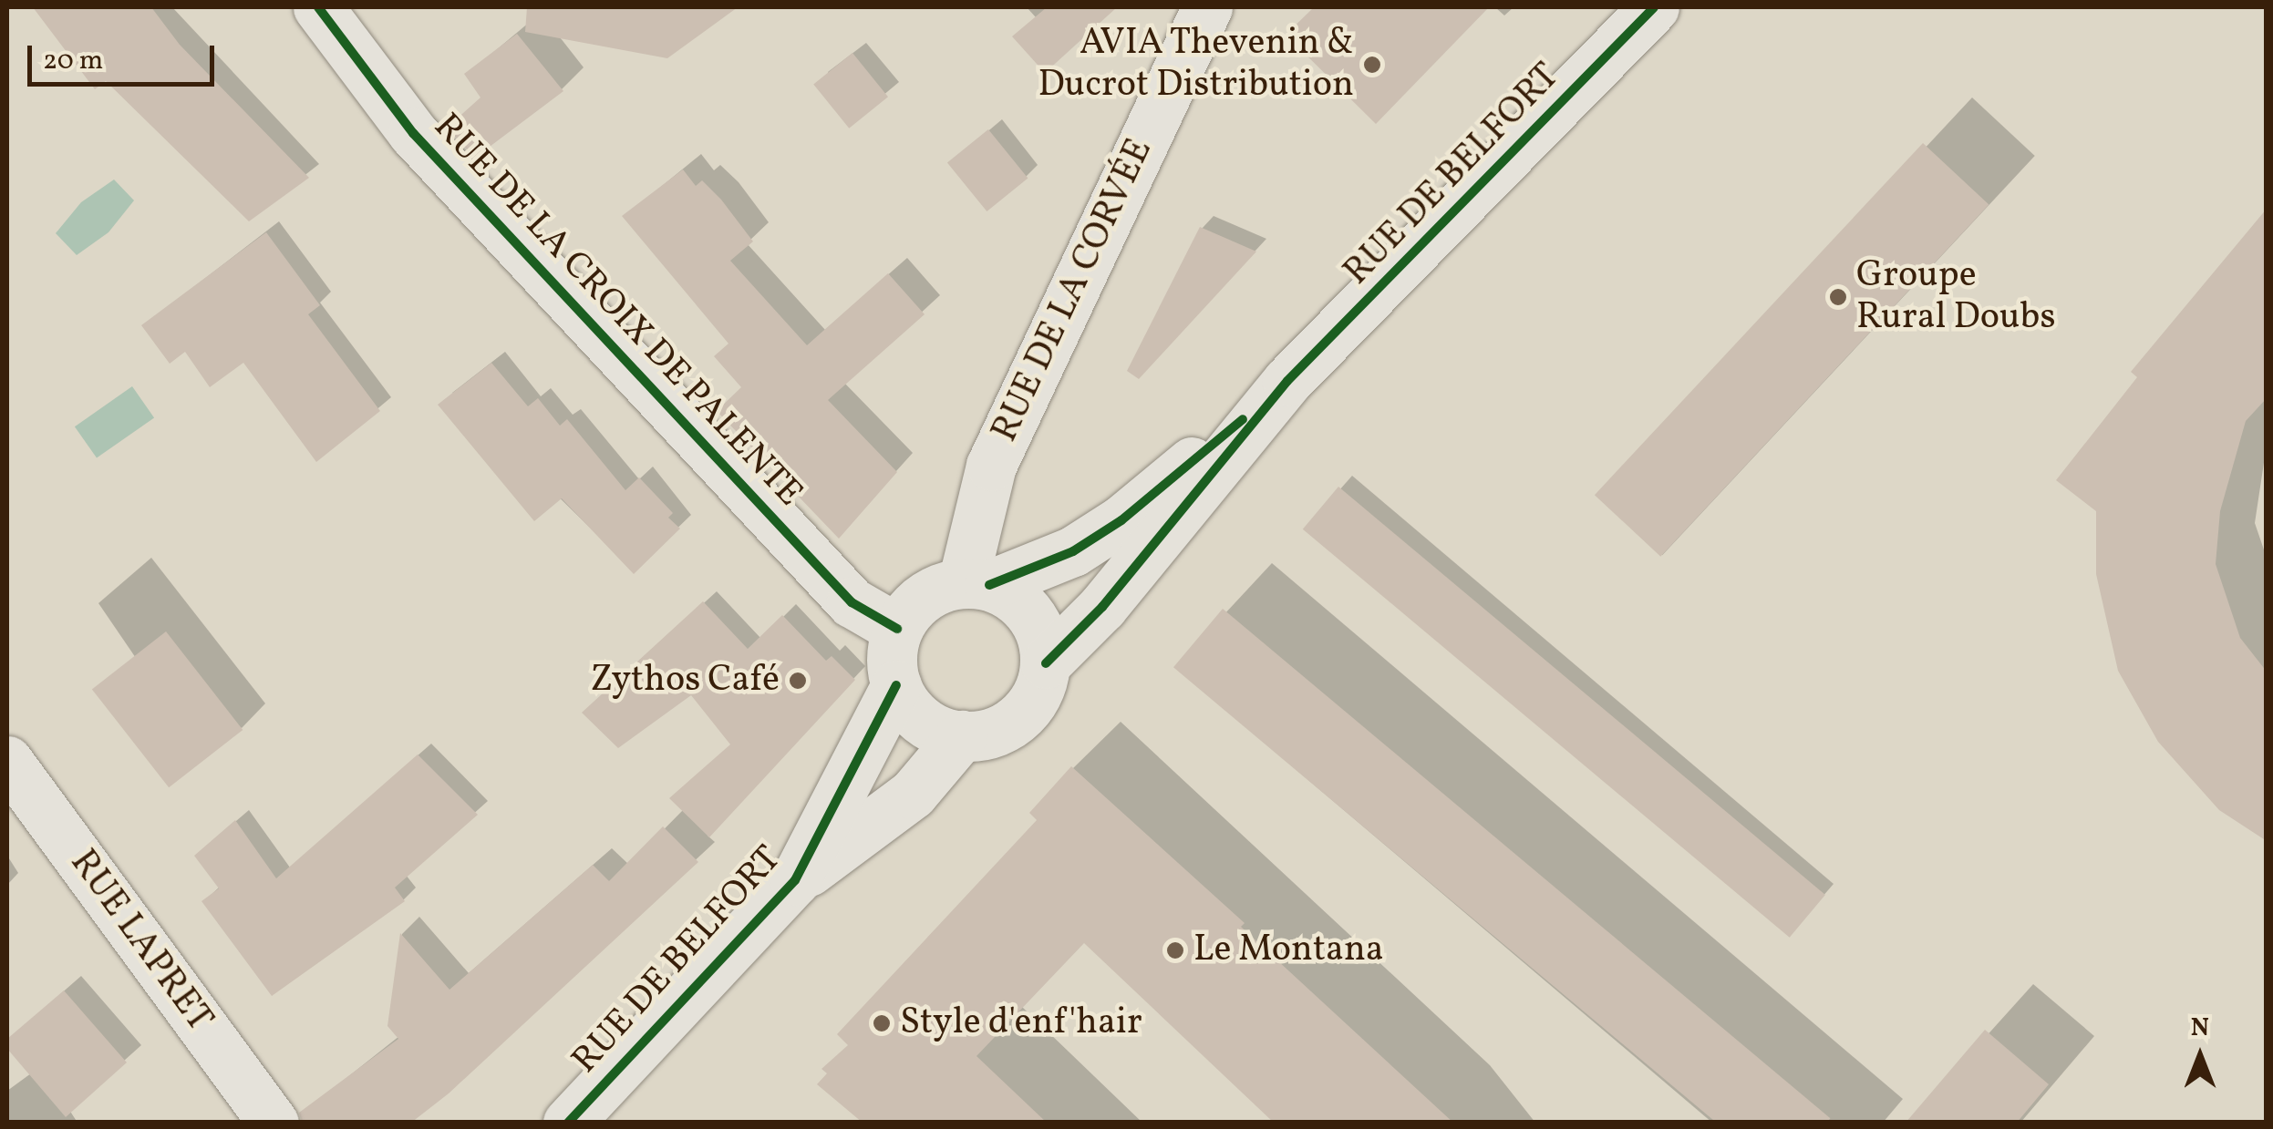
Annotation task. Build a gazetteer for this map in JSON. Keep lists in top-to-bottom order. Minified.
{"streets":{"main road":["RUE DE BELFORT","RUE DE LA CORVÉE","RUE DE LA CROIX DE PALENTE","RUE LAPRET"]},"crossings":[["RUE DE BELFORT","RUE DE LA CORVÉE"],["RUE DE BELFORT","RUE DE LA CROIX DE PALENTE"],["RUE DE LA CORVÉE","RUE DE LA CROIX DE PALENTE"]],"places":["AVIA Thevenin & Ducrot Distribution","Groupe Rural Doubs","Zythos Café","Le Montana","Style d'enf'hair"],"scale_bar":"20 m","north":"top"}
